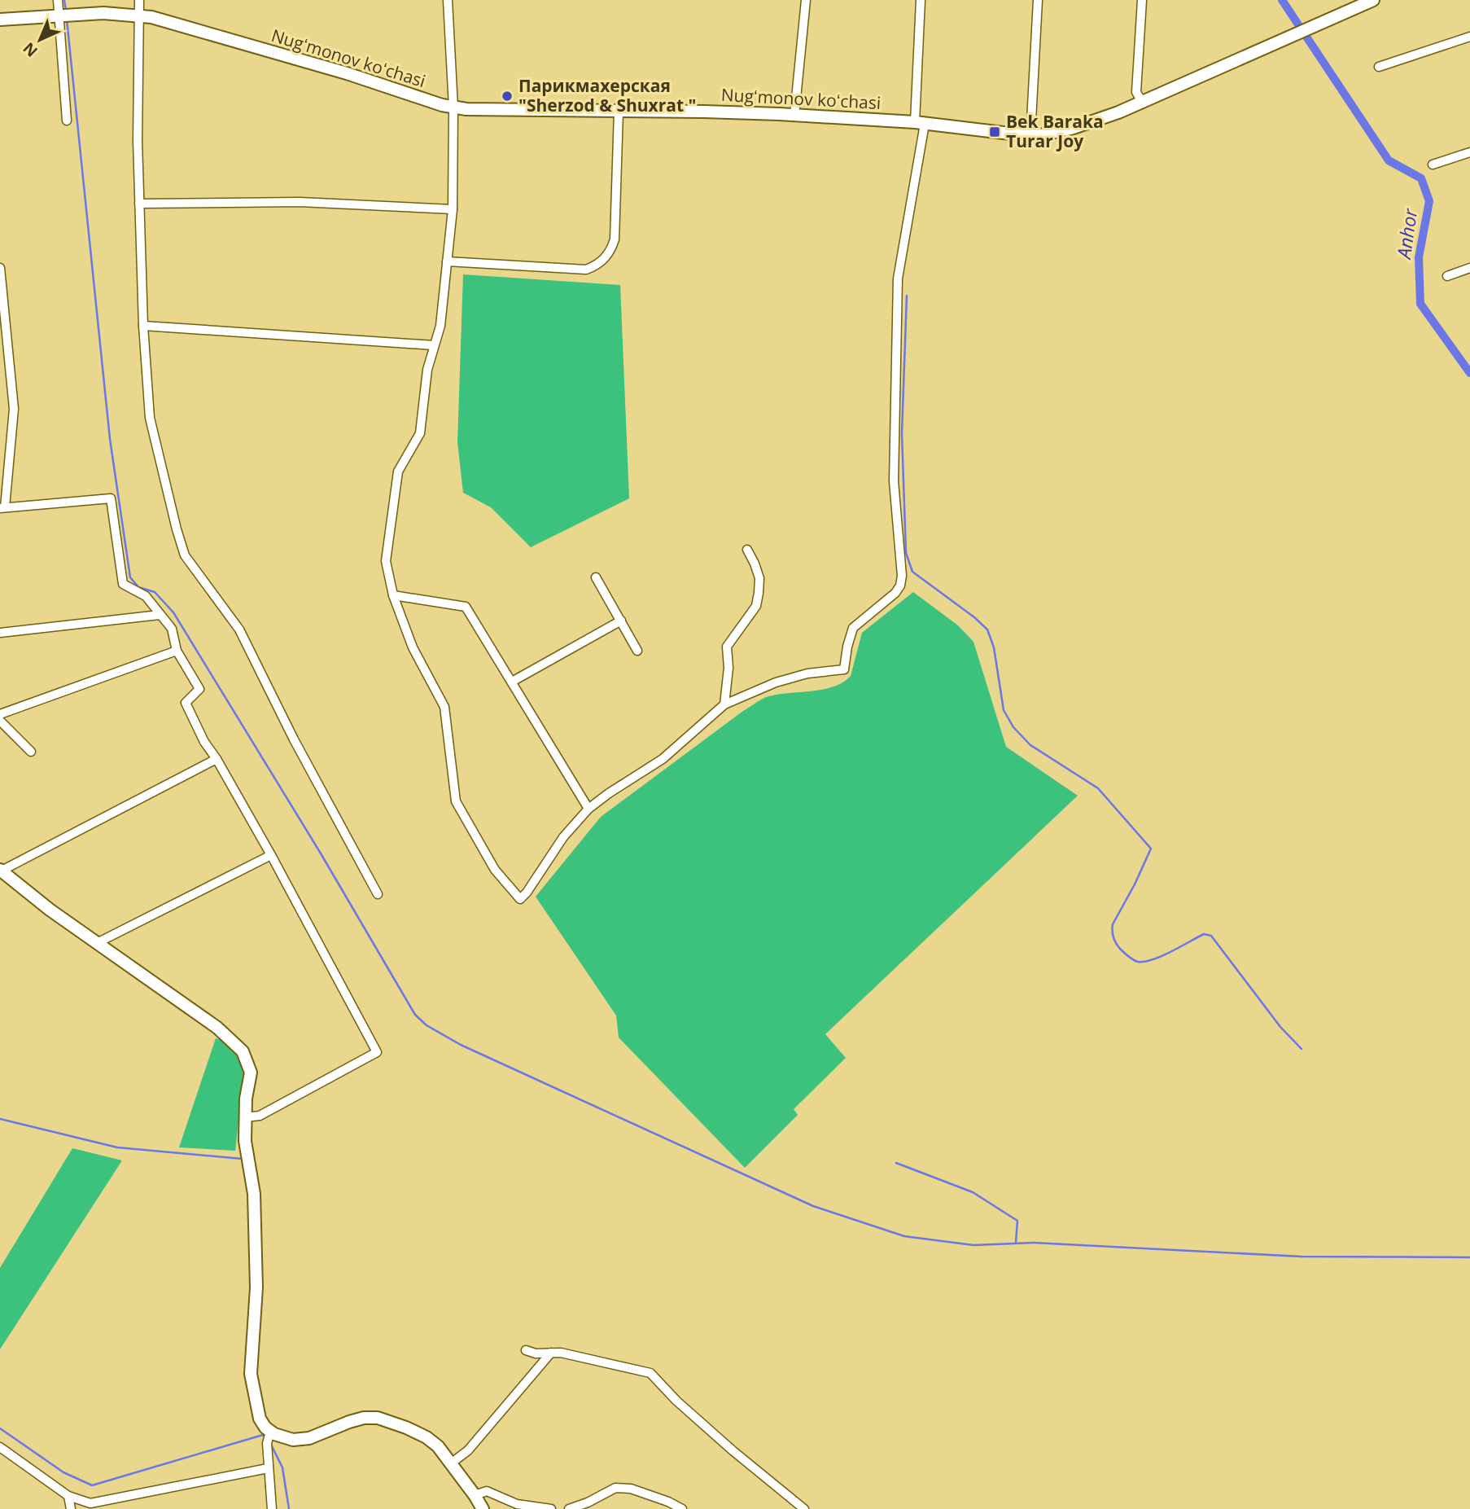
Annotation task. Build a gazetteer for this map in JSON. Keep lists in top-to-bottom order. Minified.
{"streets":{"main road":["Nugʻmonov koʻchasi"]},"water":["Anhor"],"places":{"other":["Парикмахерская \"Sherzod & Shuxrat \""],"transit":["Bek Baraka Turar Joy"]},"north":"bottom left"}
